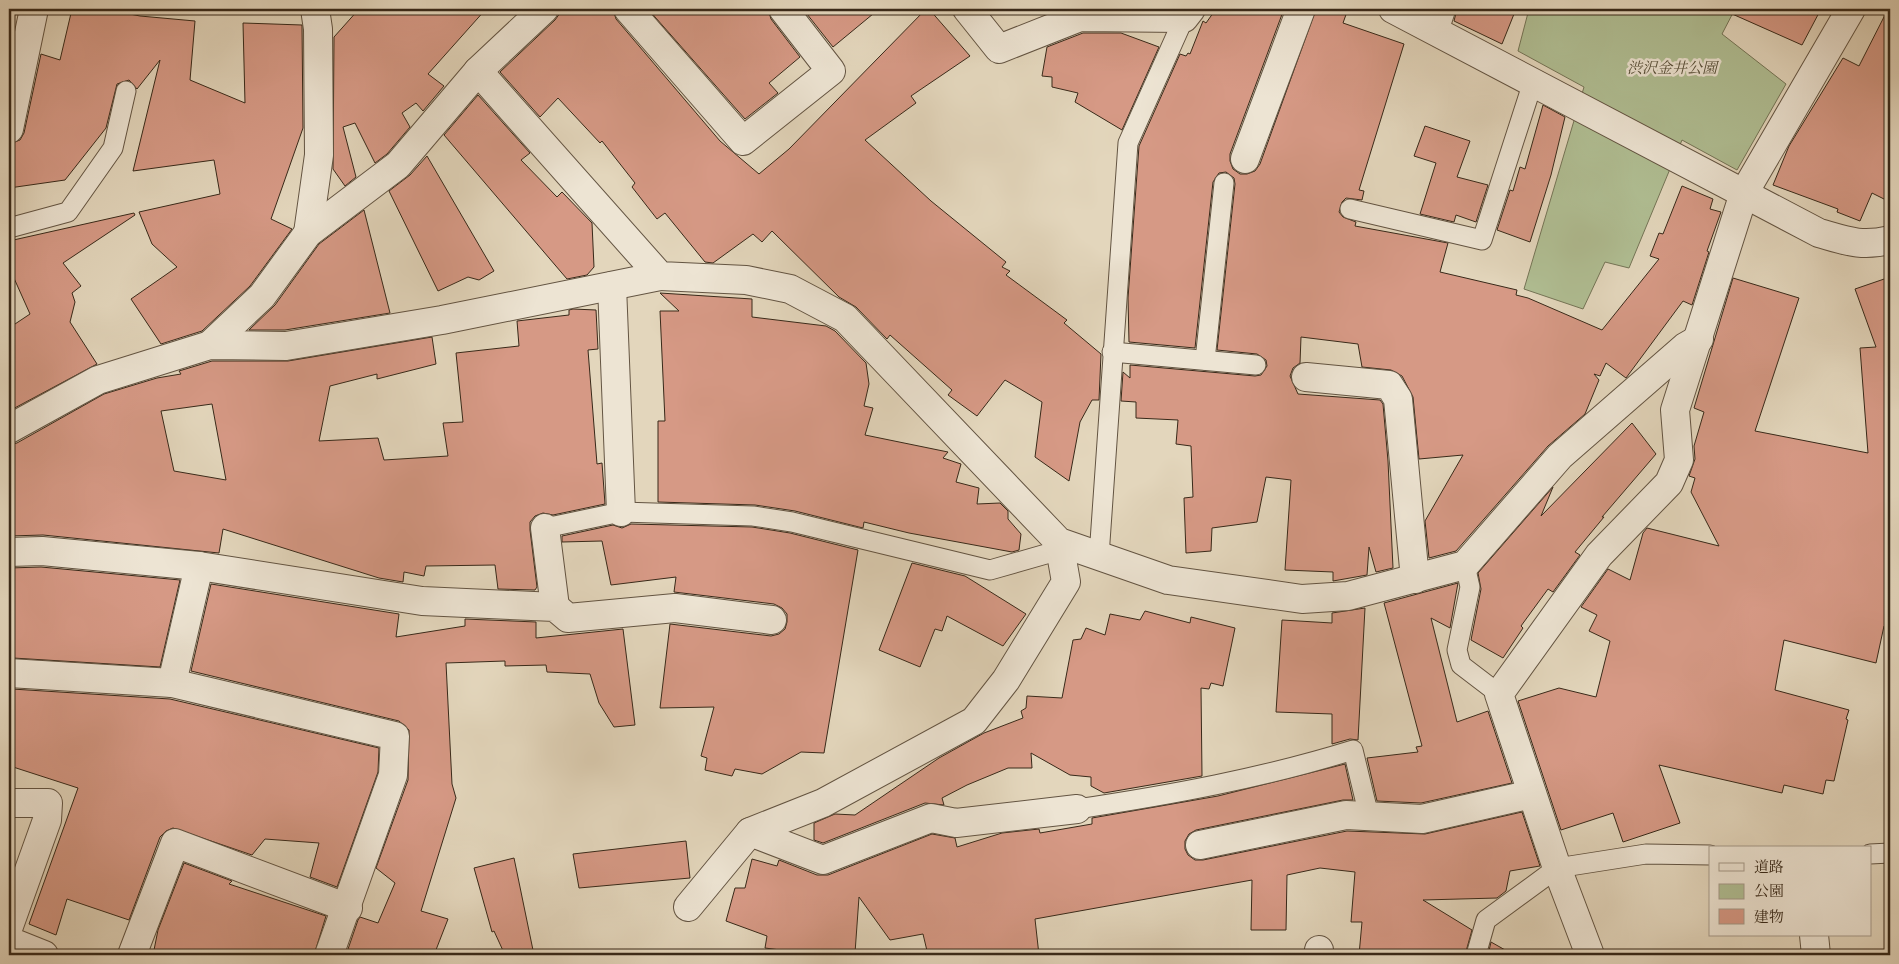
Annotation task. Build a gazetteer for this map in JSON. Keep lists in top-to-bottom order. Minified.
{"parks":["渋沢金井公園"],"legend":["道路","公園","建物"]}
